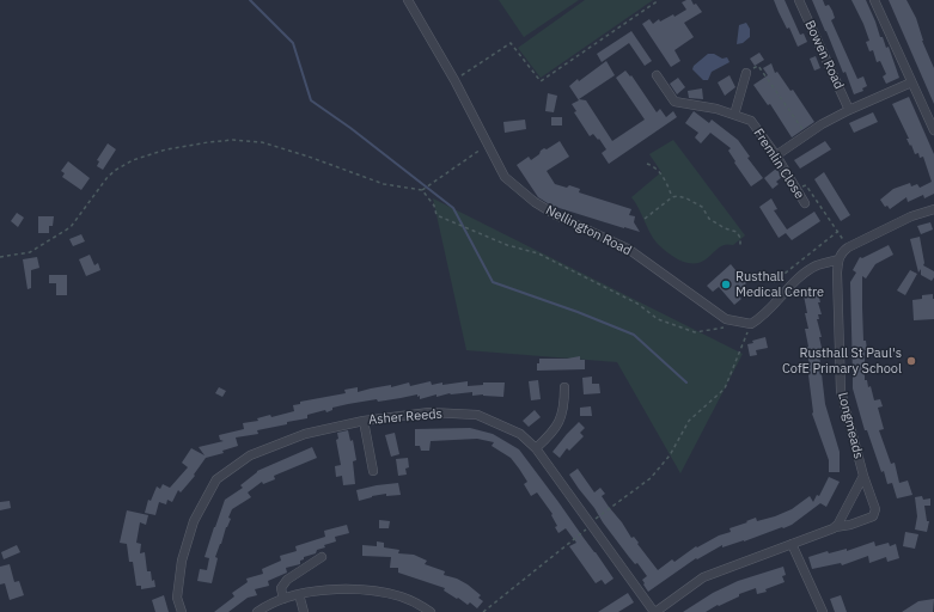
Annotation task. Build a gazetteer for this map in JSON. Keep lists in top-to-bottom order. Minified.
{"streets":{"street":["Bowen Road","Fremlin Close","Nellington Road","Asher Reeds","Longmeads"]},"crossings":[["Asher Reeds","Longmeads"]],"places":["Rusthall Medical Centre","Rusthall St Paul's CofE Primary School"]}
